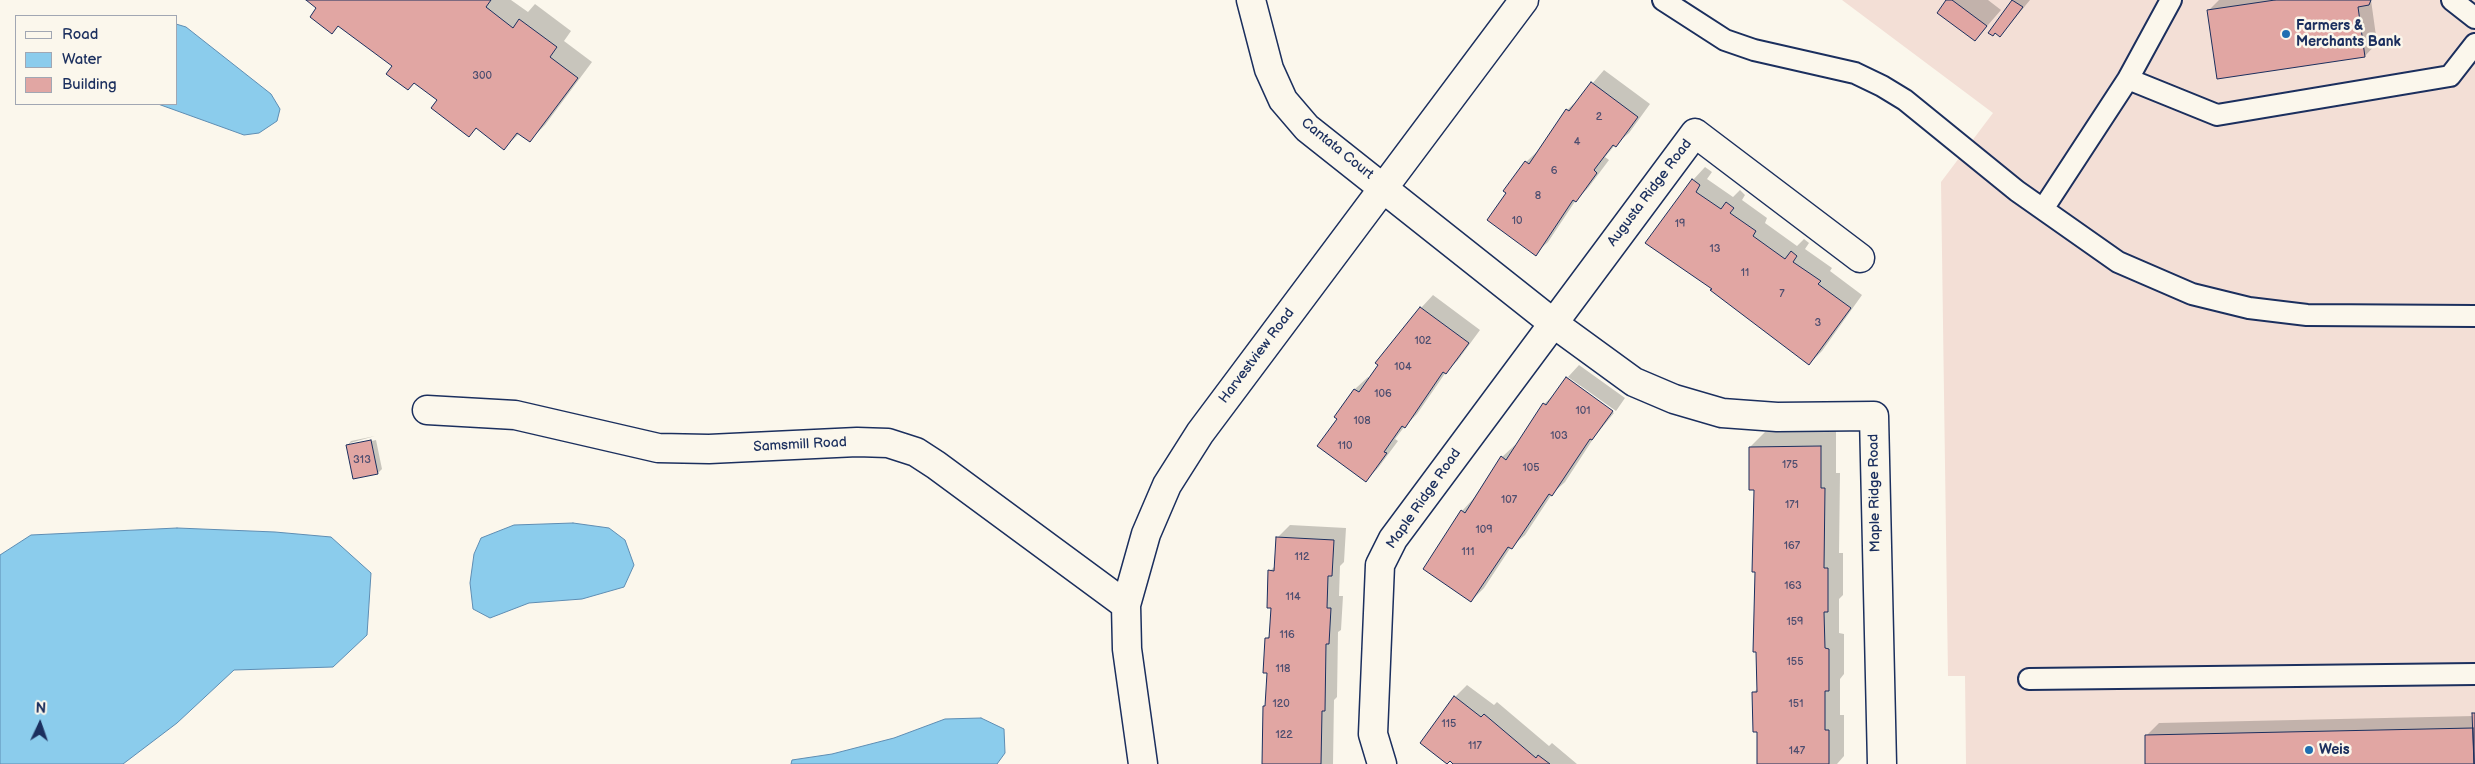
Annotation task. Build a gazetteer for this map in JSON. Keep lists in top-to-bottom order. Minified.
{"streets":{"street":["Cantata Court","Augusta Ridge Road","Harvestview Road","Samsmill Road","Maple Ridge Road"]},"crossings":[["Cantata Court","Harvestview Road"],["Cantata Court","Maple Ridge Road"],["Augusta Ridge Road","Maple Ridge Road"],["Harvestview Road","Samsmill Road"],["Harvestview Road","Maple Ridge Road"]],"places":["Farmers & Merchants Bank","Weis"],"house_numbers":["300","2","4","6","8","10","19","13","11","7","3","102","104","106","101","108","103","110","313","175","105","107","171","109","167","111","112","163","114","159","116","155","118","120","151","115","122","117","147"],"legend":["Road","Water","Building"],"north":"top"}
